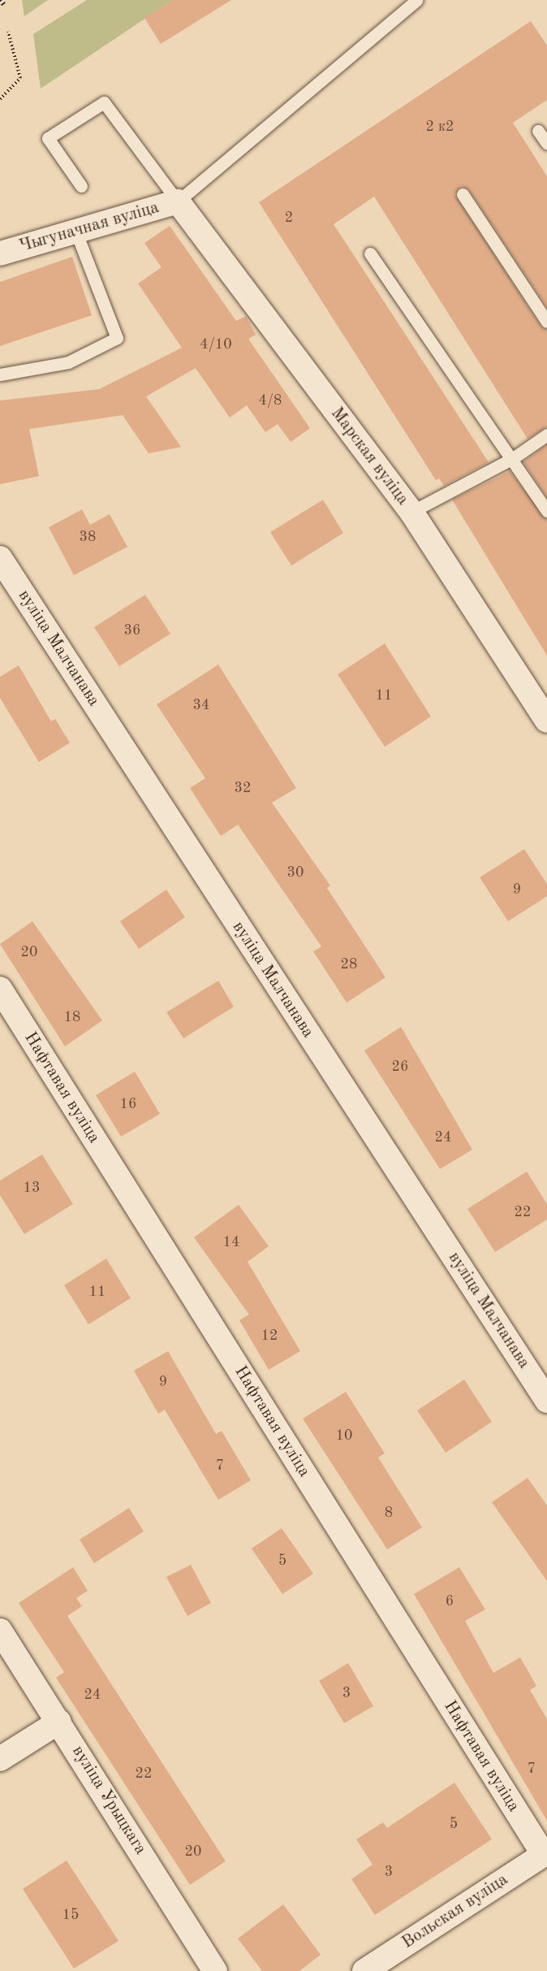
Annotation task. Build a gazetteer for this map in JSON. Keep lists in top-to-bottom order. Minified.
{"streets":{"street":["Чыгуначная вуліца","Марская вуліца","вуліца Малчанава","Нафтавая вуліца","вуліца Урыцкага","Вольская вуліца"]},"crossings":[["Чыгуначная вуліца","Марская вуліца"],["Нафтавая вуліца","Вольская вуліца"]],"house_numbers":["2 к2","2","4/10","4/8","38","36","11","34","32","30","9","20","28","18","26","16","24","13","22","14","11","12","9","10","7","8","5","6","3","24","7","22","5","20","3","15"]}
